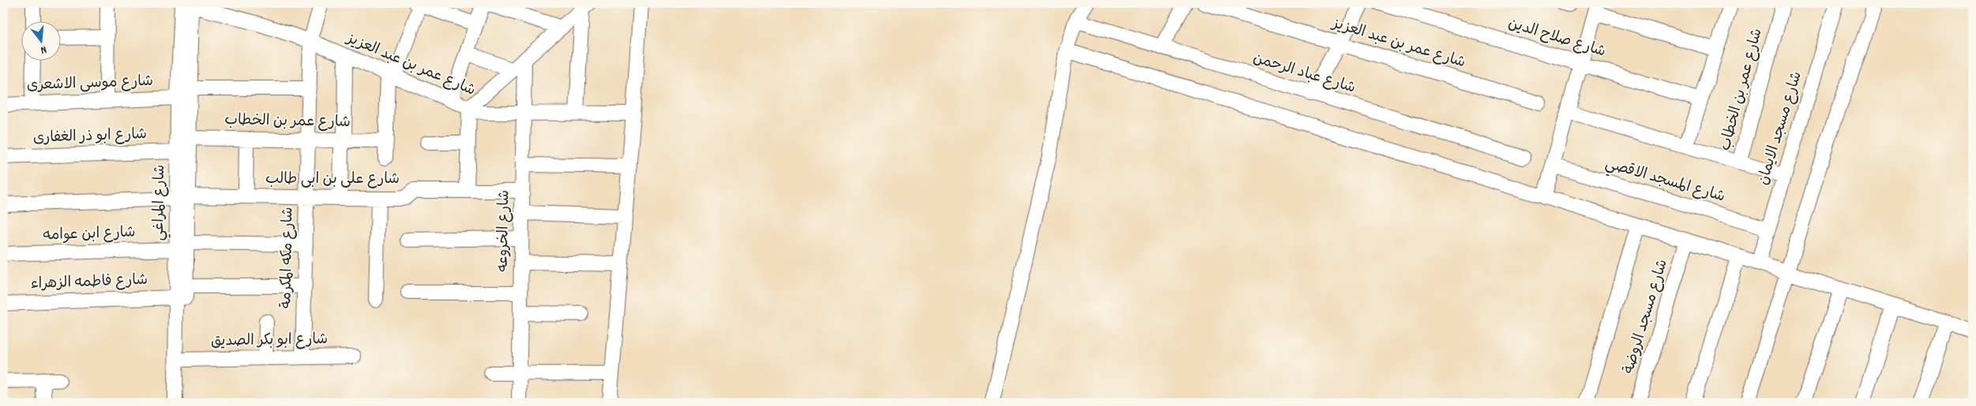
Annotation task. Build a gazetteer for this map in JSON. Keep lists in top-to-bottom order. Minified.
{"streets":{"street":["شارع صلاح الدين","شارع عمر بن عبد العزيز","شارع عباد الرحمن","شارع موسى الاشعرى","شارع عمر بن الخطاب","شارع مسجد الايمان","شارع ابو ذر الغفارى","شارع على بن ابى طالب","شارع المسجد الاقصي","شارع المراغي","شارع الخروعه","شارع ابن عوامه","شارع مكه المكرمة","شارع فاطمه الزهراء","شارع مسجد الروضة","شارع ابو بكر الصديق"]},"crossings":[["شارع عمر بن عبد العزيز","شارع المراغي"],["شارع عمر بن عبد العزيز","شارع الخروعه"],["شارع عمر بن عبد العزيز","شارع مكه المكرمة"],["شارع موسى الاشعرى","شارع المراغي"],["شارع موسى الاشعرى","شارع مكه المكرمة"],["شارع عمر بن الخطاب","شارع المراغي"],["شارع عمر بن الخطاب","شارع مكه المكرمة"],["شارع مسجد الايمان","شارع المسجد الاقصي"],["شارع ابو ذر الغفارى","شارع المراغي"],["شارع على بن ابى طالب","شارع المراغي"],["شارع على بن ابى طالب","شارع الخروعه"],["شارع على بن ابى طالب","شارع مكه المكرمة"],["شارع المراغي","شارع ابن عوامه"],["شارع المراغي","شارع فاطمه الزهراء"],["شارع المراغي","شارع ابو بكر الصديق"],["شارع ابن عوامه","شارع مكه المكرمة"],["شارع مكه المكرمة","شارع ابو بكر الصديق"]],"north":"bottom"}
